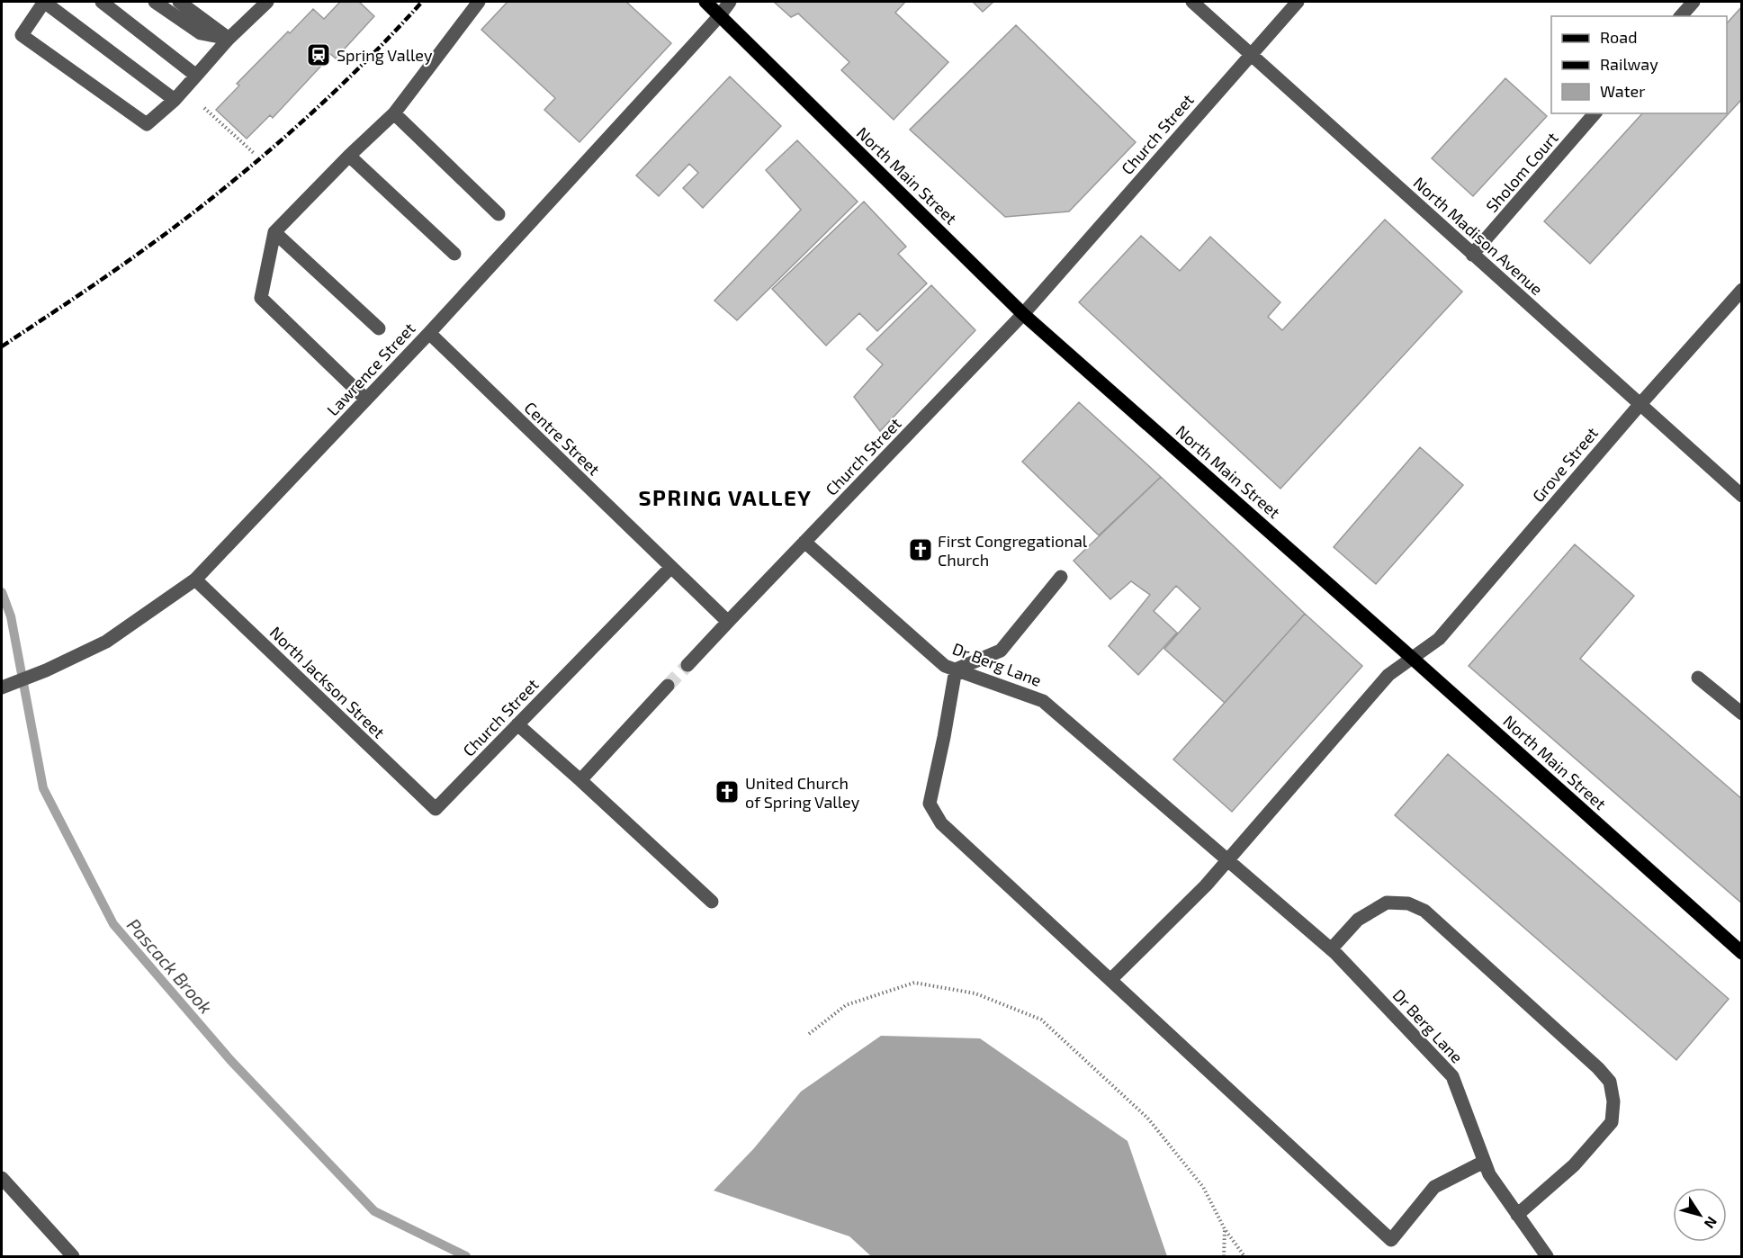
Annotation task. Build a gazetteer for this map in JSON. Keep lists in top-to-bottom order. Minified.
{"streets":{"main road":["North Main Street"],"street":["Church Street","Sholom Court","North Madison Avenue","Lawrence Street","Centre Street","Grove Street","Dr Berg Lane","North Jackson Street"]},"crossings":[["Church Street","North Main Street"],["Church Street","North Madison Avenue"],["Church Street","Centre Street"],["Church Street","Dr Berg Lane"],["Church Street","North Jackson Street"],["Sholom Court","North Madison Avenue"],["North Main Street","Lawrence Street"],["North Main Street","Grove Street"],["North Madison Avenue","Grove Street"],["Lawrence Street","Centre Street"],["Lawrence Street","North Jackson Street"]],"districts":["SPRING VALLEY"],"water":["Pascack Brook"],"places":{"station":["Spring Valley"],"church":["First Congregational Church","United Church of Spring Valley"]},"legend":["Road","Railway","Water"],"north":"bottom right"}
